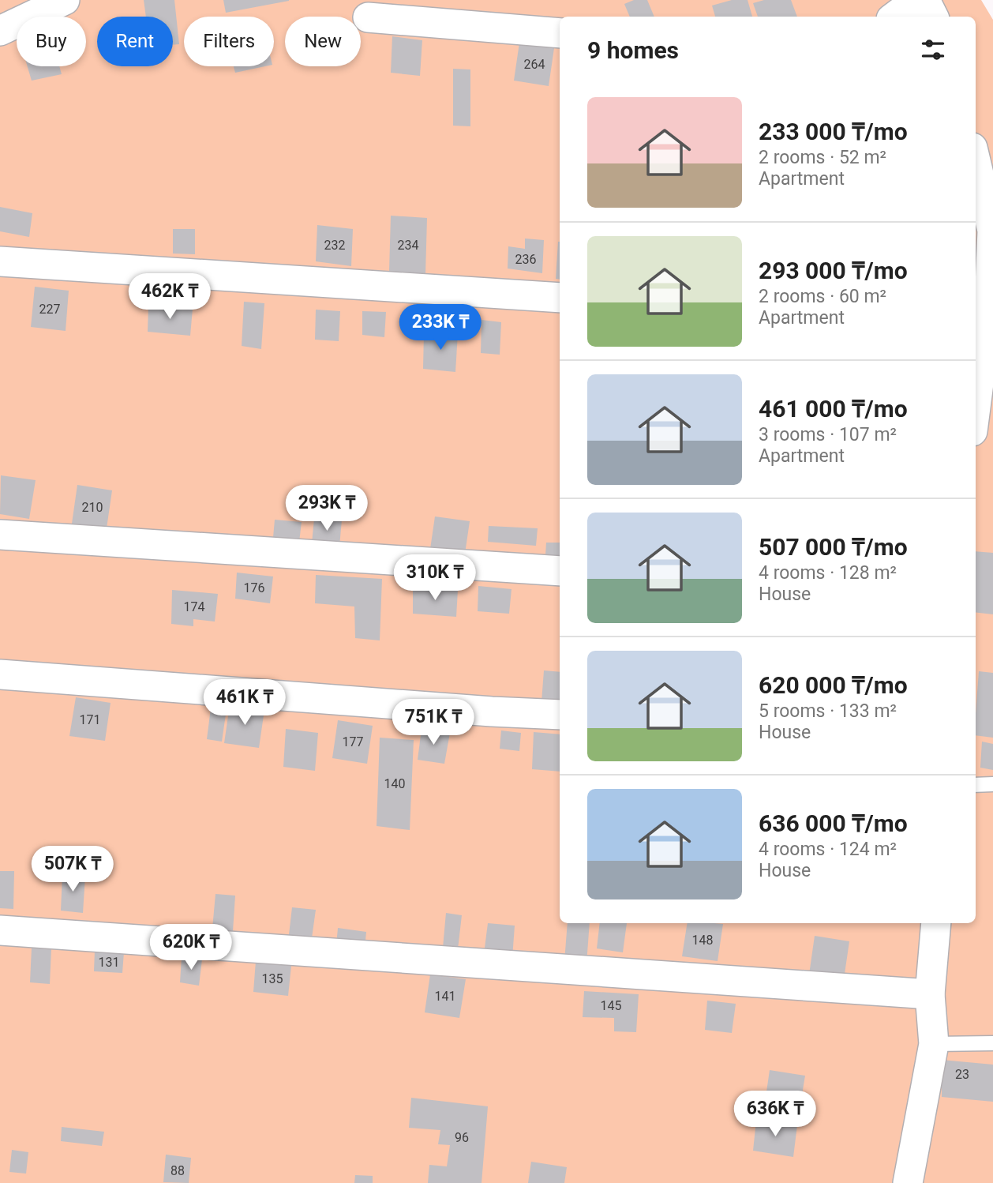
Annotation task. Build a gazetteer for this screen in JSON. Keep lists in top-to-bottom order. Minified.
{"house_numbers":["264","232","234","236","227","210","176","174","171","177","140","148","131","135","141","145","23","96","88"],"page":{"chip":["Buy","Rent","Filters","New"],"heading":"9 homes","list":[{"name":"233 000 ₸/mo","note":"2 rooms · 52 m² · Apartment"},{"name":"293 000 ₸/mo","note":"2 rooms · 60 m² · Apartment"},{"name":"461 000 ₸/mo","note":"3 rooms · 107 m² · Apartment"},{"name":"507 000 ₸/mo","note":"4 rooms · 128 m² · House"},{"name":"620 000 ₸/mo","note":"5 rooms · 133 m² · House"},{"name":"636 000 ₸/mo","note":"4 rooms · 124 m² · House"}],"price":["462K ₸","233K ₸","293K ₸","310K ₸","461K ₸","751K ₸","507K ₸","620K ₸","636K ₸"]}}
